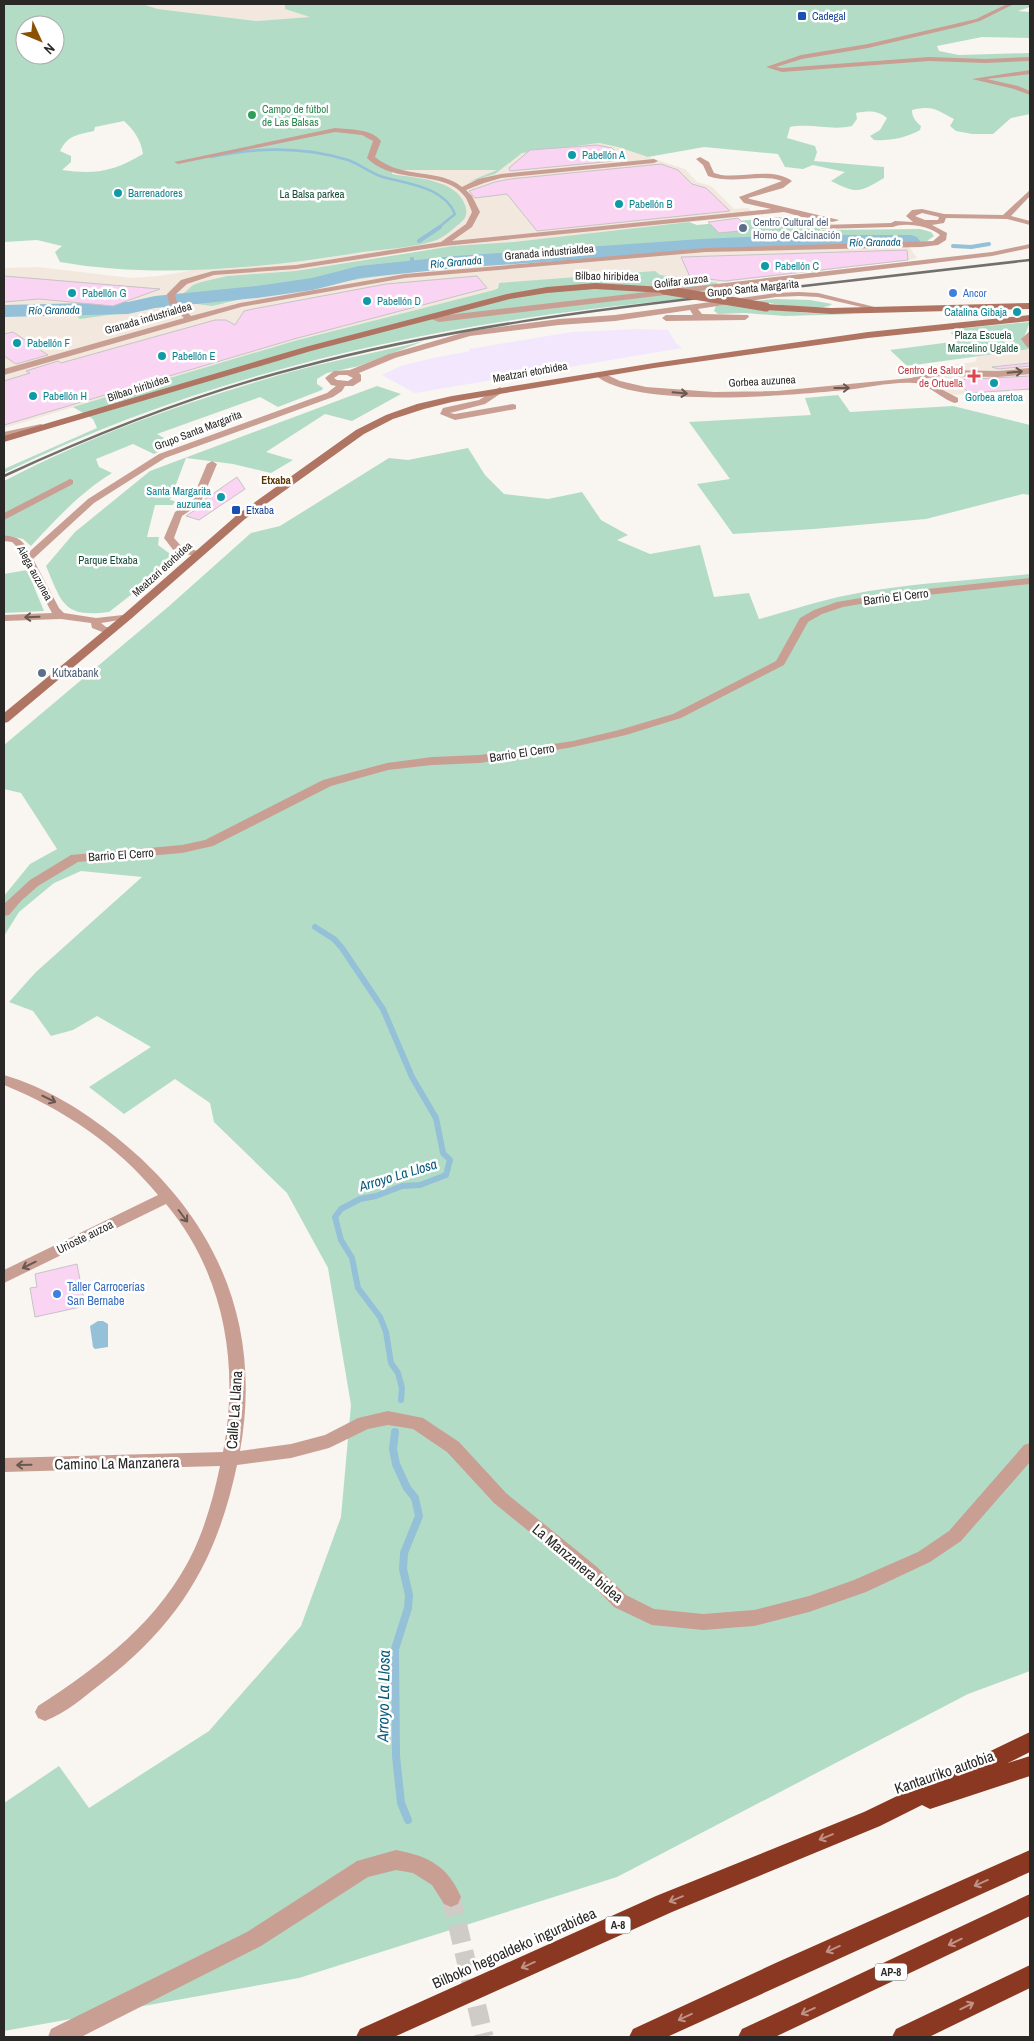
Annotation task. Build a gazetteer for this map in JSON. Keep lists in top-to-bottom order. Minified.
{"streets":{"highway":["Kantauriko autobia","A-8","Bilboko hegoaldeko ingurabidea","AP-8"],"street":["Granada industrialdea","Bilbao hiribidea","Golifar auzoa","Grupo Santa Margarita","Meatzari etorbidea","Gorbea auzunea","Aiega auzunea","Barrio El Cerro","Urioste auzoa","Calle La Llana","Camino La Manzanera","La Manzanera bidea"]},"crossings":[["Granada industrialdea","Golifar auzoa"],["Bilbao hiribidea","Golifar auzoa"],["Bilbao hiribidea","Grupo Santa Margarita"],["Grupo Santa Margarita","Aiega auzunea"],["Meatzari etorbidea","Gorbea auzunea"],["Meatzari etorbidea","Aiega auzunea"],["Urioste auzoa","Calle La Llana"],["Calle La Llana","Camino La Manzanera"],["Calle La Llana","La Manzanera bidea"],["Camino La Manzanera","La Manzanera bidea"],["Kantauriko autobia","Bilboko hegoaldeko ingurabidea"]],"one_way":["Gorbea auzunea","Urioste auzoa","Calle La Llana","Camino La Manzanera"],"districts":["Etxaba"],"water":["Río Granada","Arroyo La Llosa"],"parks":["La Balsa parkea","Plaza Escuela Marcelino Ugalde","Parque Etxaba"],"places":{"transit":["Cadegal","Etxaba"],"other":["Campo de fútbol de Las Balsas","Pabellón A","Barrenadores","Pabellón B","Centro Cultural del Horno de Calcinación","Pabellón C","Pabellón G","Ancor","Pabellón D","Catalina Gibaja","Pabellón F","Pabellón E","Gorbea aretoa","Pabellón H","Santa Margarita auzunea","Kutxabank","Taller Carrocerías San Bernabe"],"health":["Centro de Salud de Ortuella"]},"north":"bottom right"}
